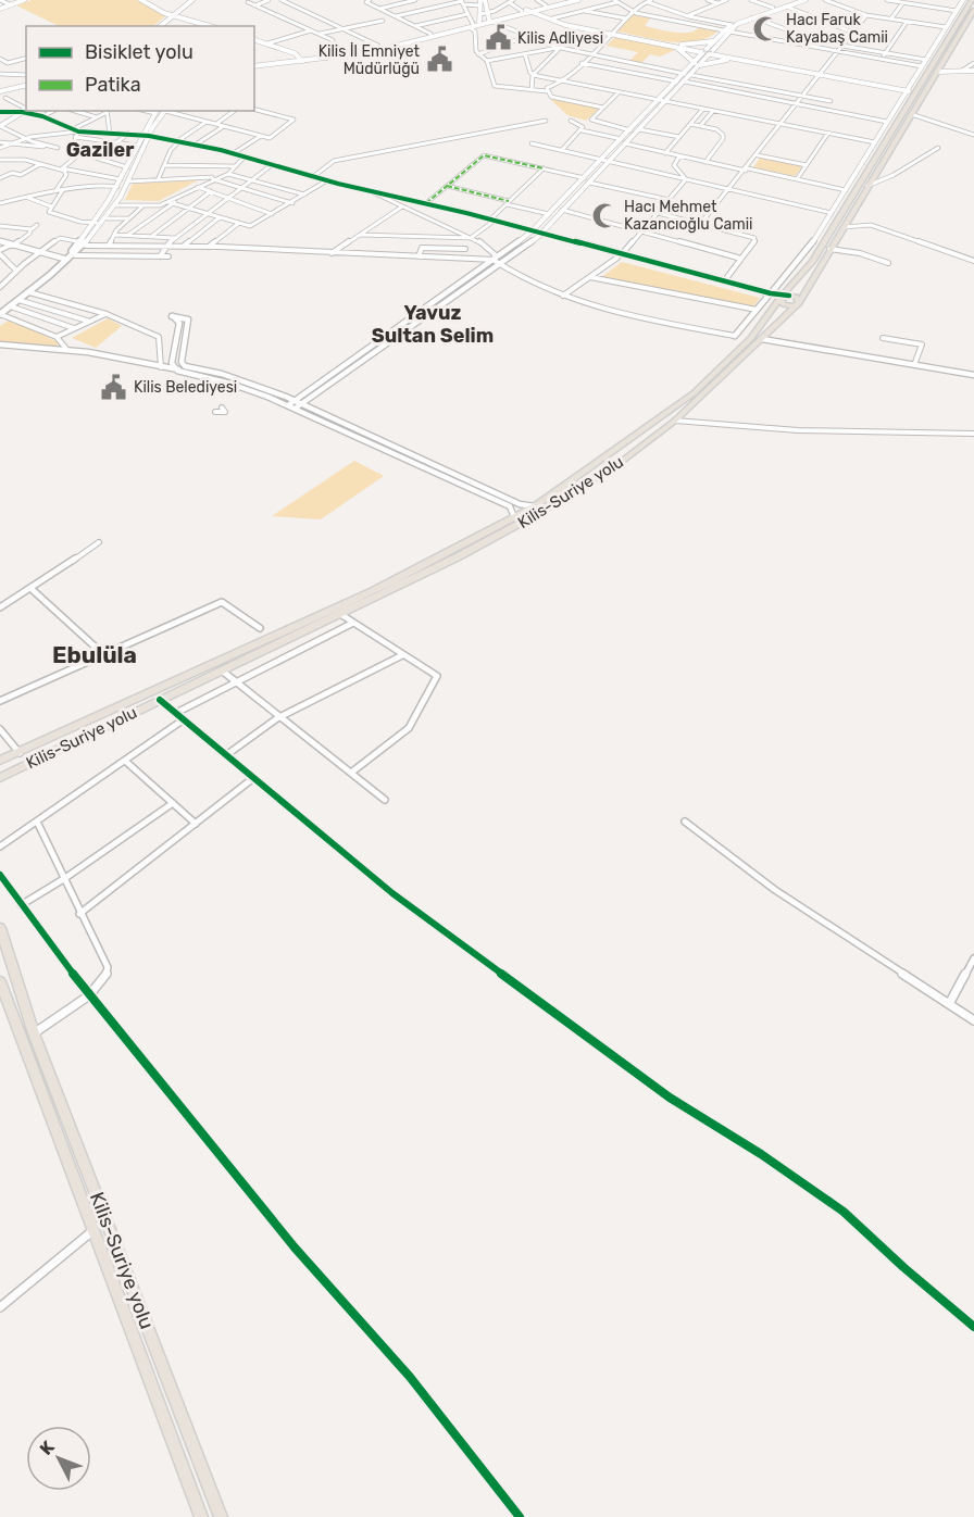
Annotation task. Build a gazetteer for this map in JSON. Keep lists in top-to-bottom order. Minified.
{"streets":{"highway":["Kilis-Suriye yolu"]},"districts":["Gaziler","Yavuz Sultan Selim","Ebulüla"],"places":{"mosque":["Hacı Faruk Kayabaş Camii","Hacı Mehmet Kazancıoğlu Camii"],"public building":["Kilis Adliyesi","Kilis İl Emniyet Müdürlüğü","Kilis Belediyesi"]},"legend":["Bisiklet yolu","Patika"],"north":"top left"}
